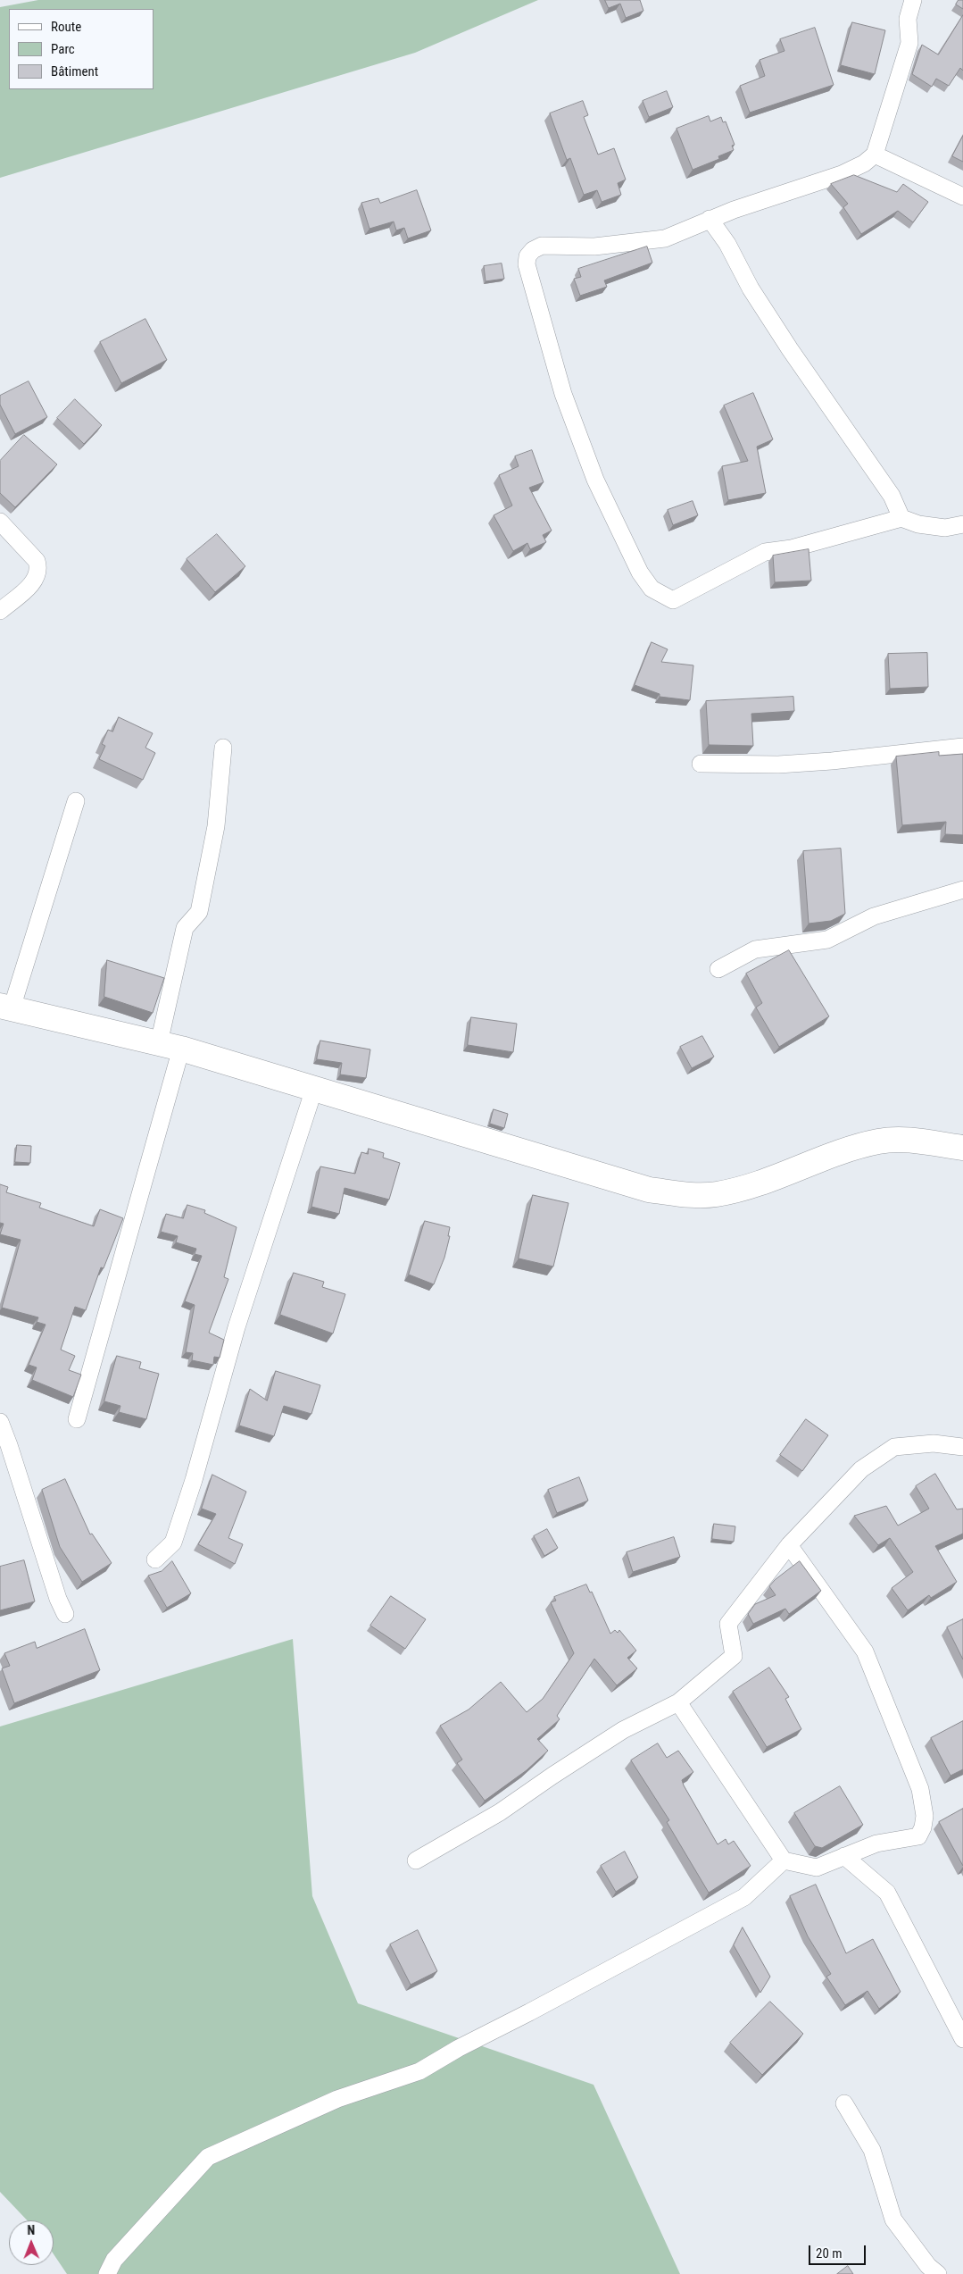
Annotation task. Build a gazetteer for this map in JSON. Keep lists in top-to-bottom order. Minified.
{"legend":["Route","Parc","Bâtiment"],"scale_bar":"20 m","north":"top"}
